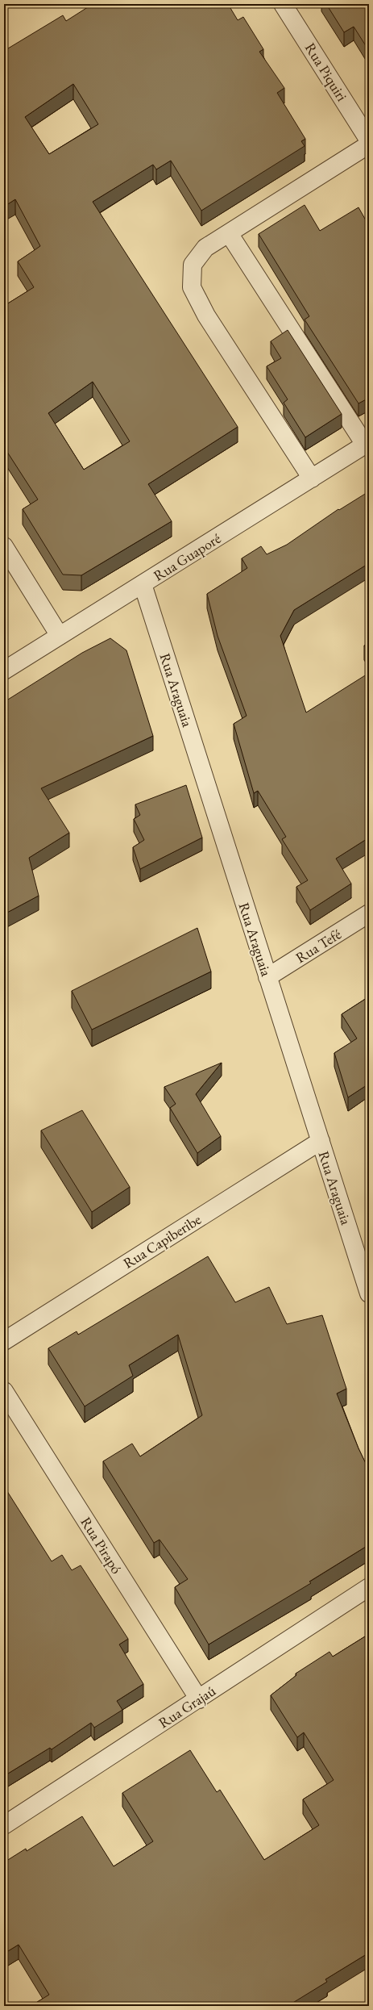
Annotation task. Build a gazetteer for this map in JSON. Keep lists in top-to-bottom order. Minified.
{"streets":{"street":["Rua Piquiri","Rua Guaporé","Rua Araguaia","Rua Tefé","Rua Capiberibe","Rua Pirapó","Rua Grajaú"]},"crossings":[["Rua Guaporé","Rua Araguaia"],["Rua Araguaia","Rua Tefé"],["Rua Araguaia","Rua Capiberibe"],["Rua Pirapó","Rua Grajaú"]]}
